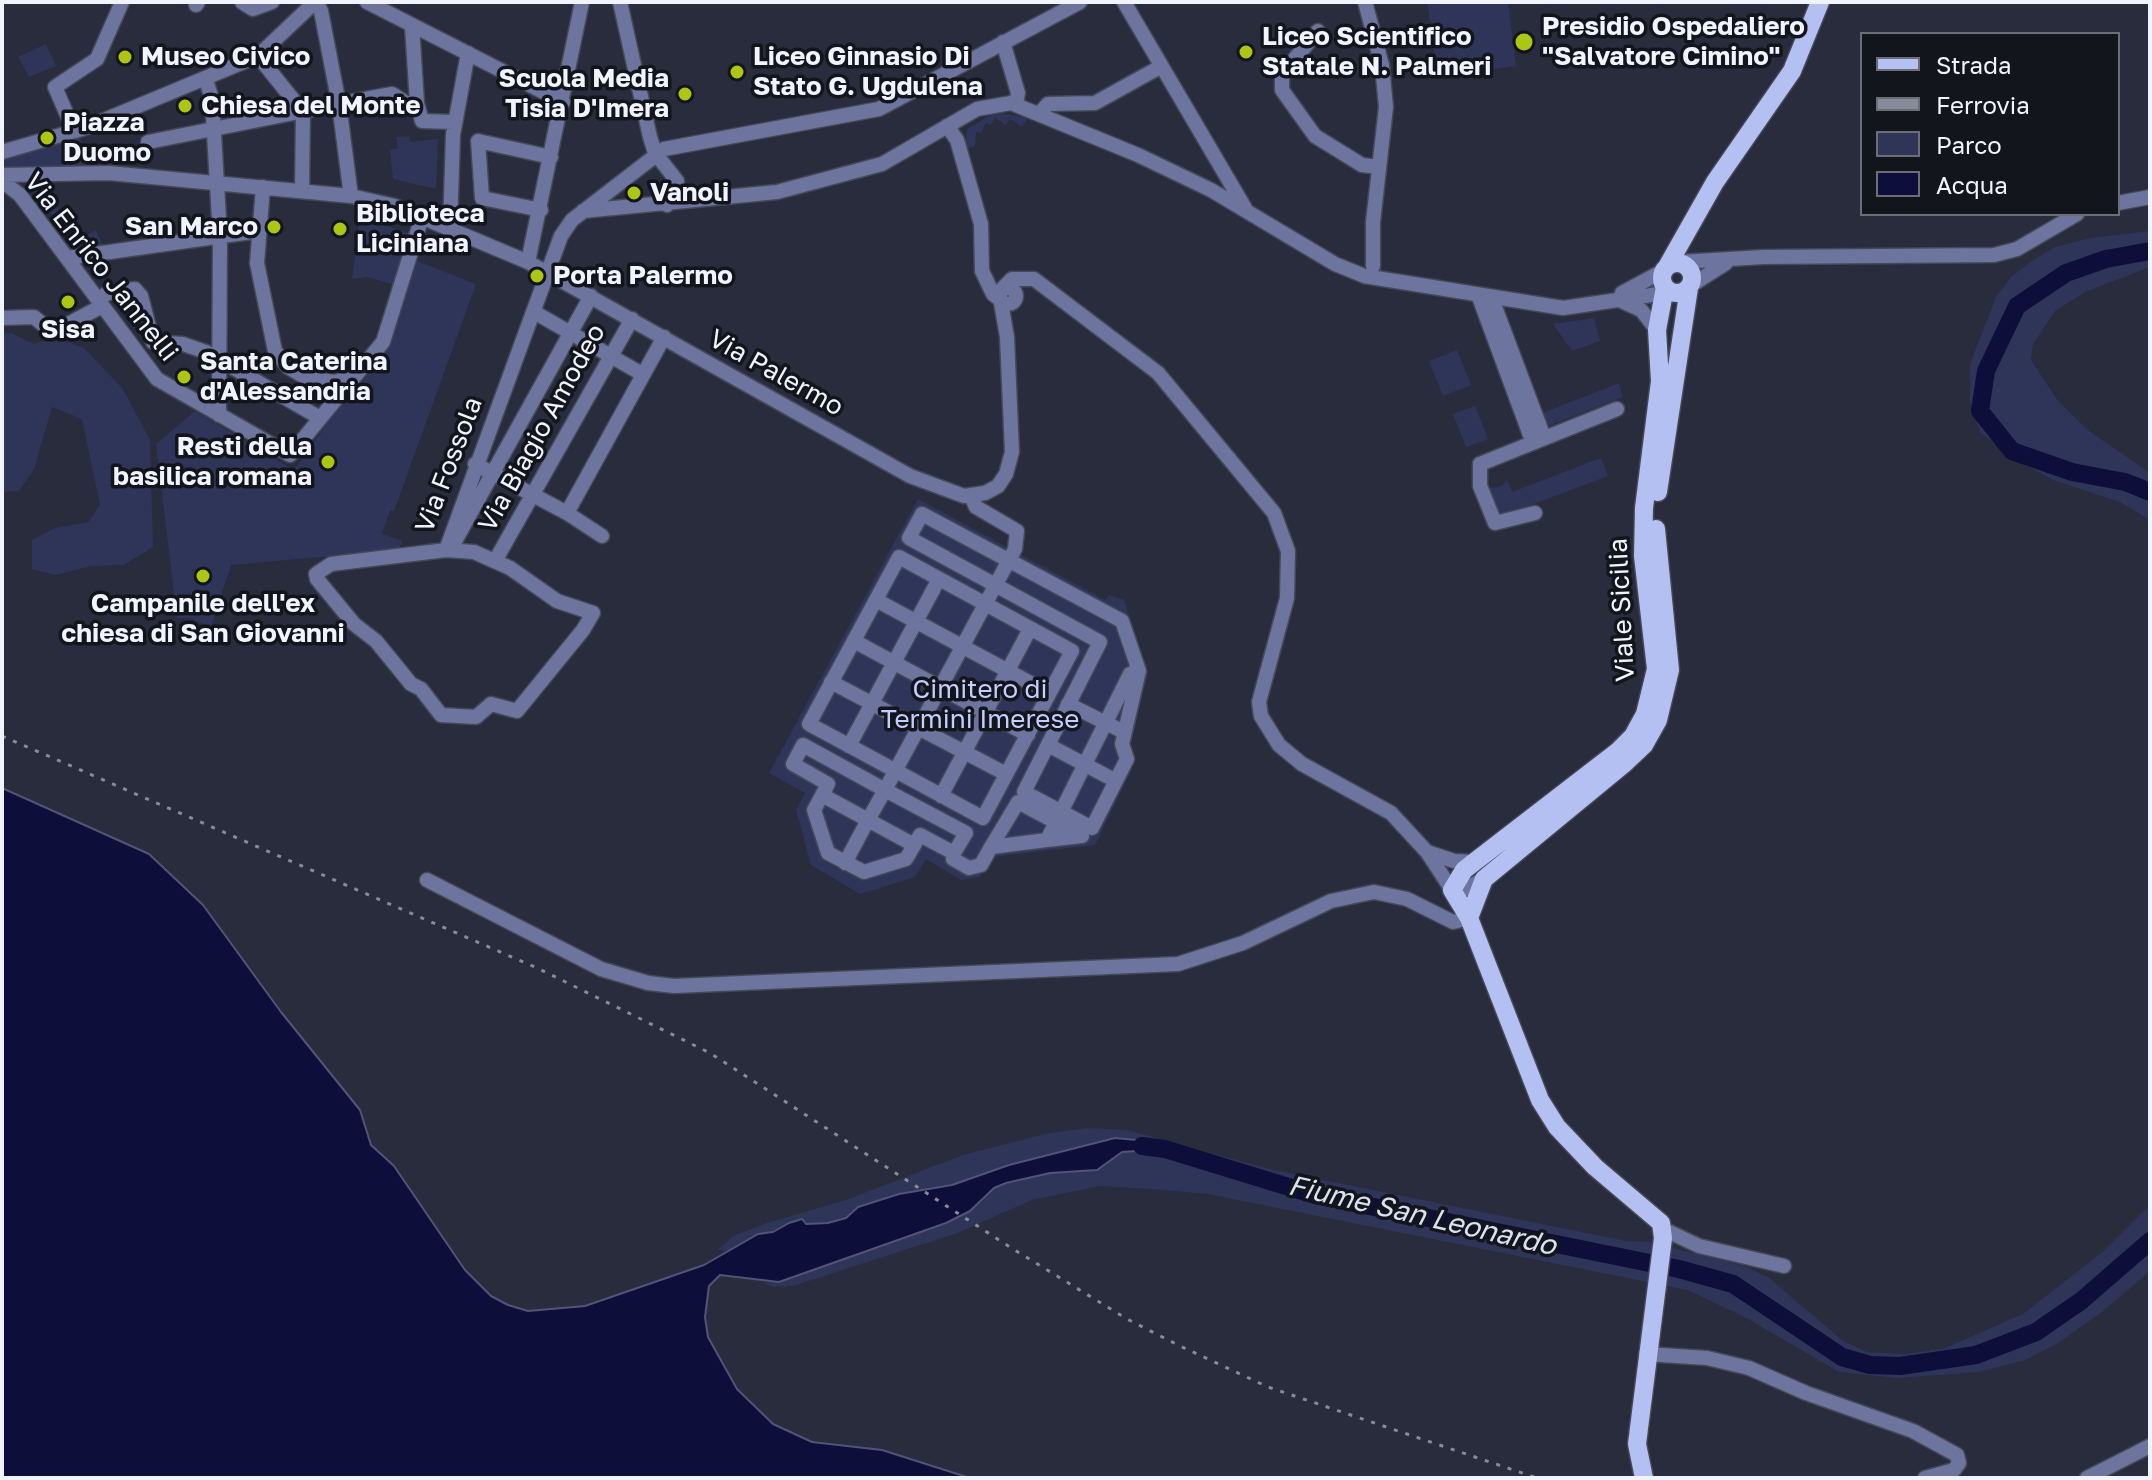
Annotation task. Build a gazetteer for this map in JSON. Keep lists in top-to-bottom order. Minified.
{"streets":{"main road":["Viale Sicilia"],"street":["Via Enrico Jannelli","Via Palermo","Via Biagio Amodeo","Via Fossola"]},"crossings":[["Via Palermo","Via Biagio Amodeo"],["Via Palermo","Via Fossola"],["Via Biagio Amodeo","Via Fossola"]],"water":["Fiume San Leonardo"],"parks":["Cimitero di Termini Imerese"],"places":["Presidio Ospedaliero \"Salvatore Cimino\"","Liceo Scientifico Statale N. Palmeri","Museo Civico","Liceo Ginnasio Di Stato G. Ugdulena","Scuola Media Tisia D'Imera","Chiesa del Monte","Piazza Duomo","Vanoli","San Marco","Biblioteca Liciniana","Porta Palermo","Sisa","Santa Caterina d'Alessandria","Resti della basilica romana","Campanile dell'ex chiesa di San Giovanni"],"legend":["Strada","Ferrovia","Parco","Acqua"]}
